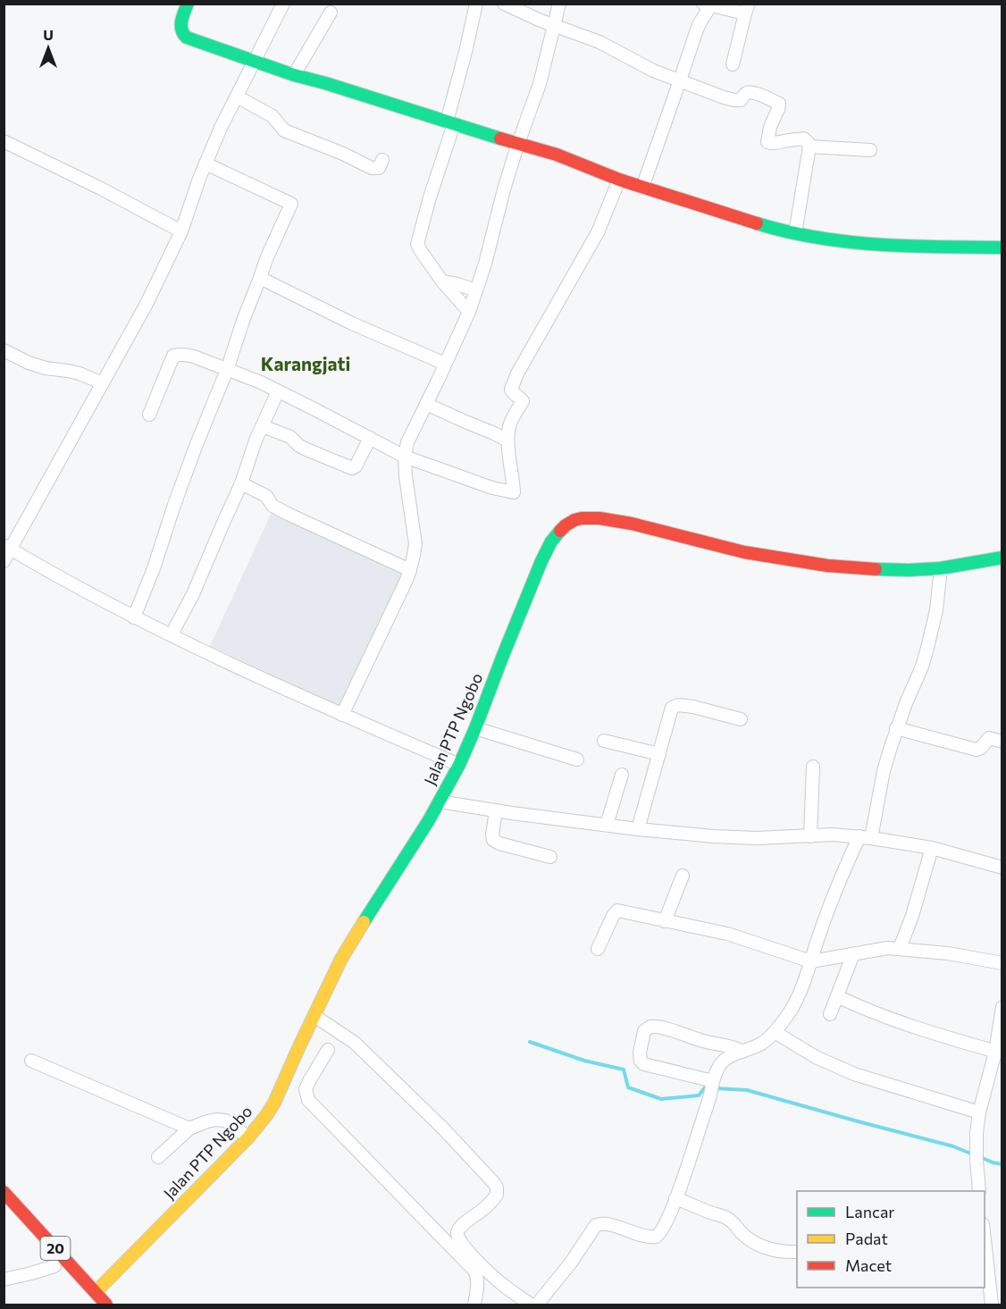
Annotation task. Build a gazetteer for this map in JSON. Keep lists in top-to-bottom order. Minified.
{"streets":{"main road":["Jalan PTP Ngobo","20"]},"crossings":[["Jalan PTP Ngobo","20"]],"districts":["Karangjati"],"legend":["Lancar","Padat","Macet"],"north":"top"}
